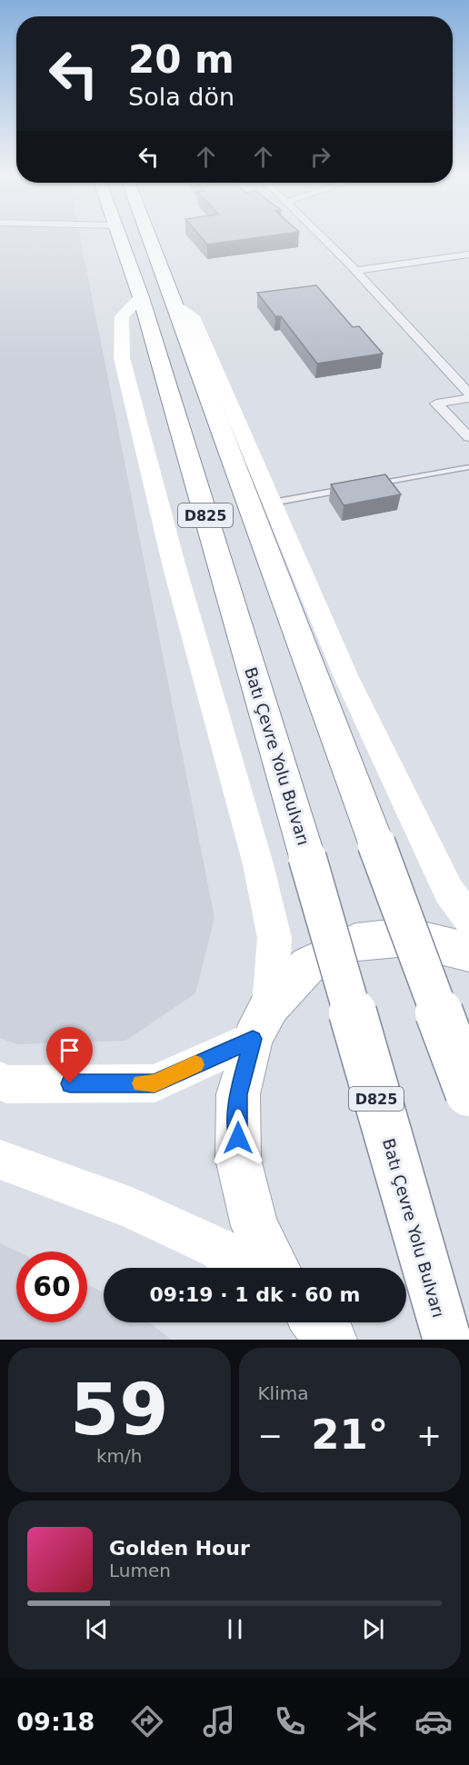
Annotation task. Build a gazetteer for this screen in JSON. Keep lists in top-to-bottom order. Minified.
{"streets":{"highway":["D825","Batı Çevre Yolu Bulvarı"]},"page":{"turn":["20 m","Sola dön"],"limit":"60","trip":"09:19 · 1 dk · 60 m","tile":[["59","km/h"],"Klima"],"heat":["−","21°","+"],"song":["Golden Hour","Lumen"],"tabs":"09:18"}}
